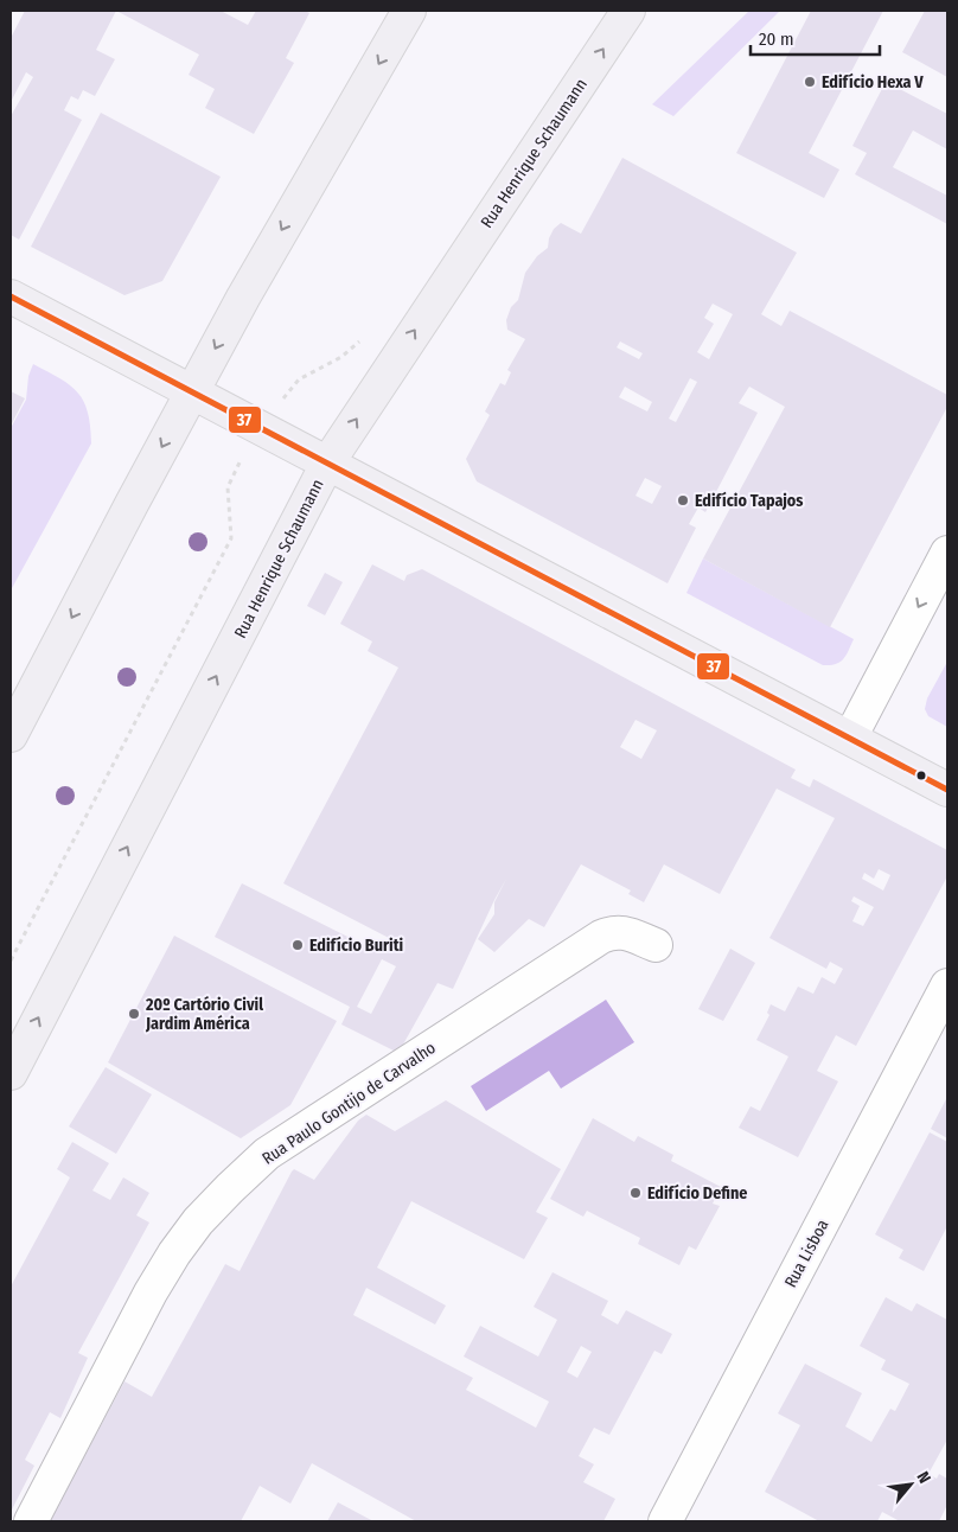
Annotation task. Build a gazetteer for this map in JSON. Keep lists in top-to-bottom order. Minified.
{"streets":{"main road":["Rua Henrique Schaumann"],"street":["Rua Paulo Gontijo de Carvalho","Rua Lisboa"]},"places":["Edifício Hexa V","Edifício Tapajos","Edifício Buriti","20º Cartório Civil Jardim América","Edifício Define"],"lines":["transit line 37"],"scale_bar":"20 m","north":"top right"}
